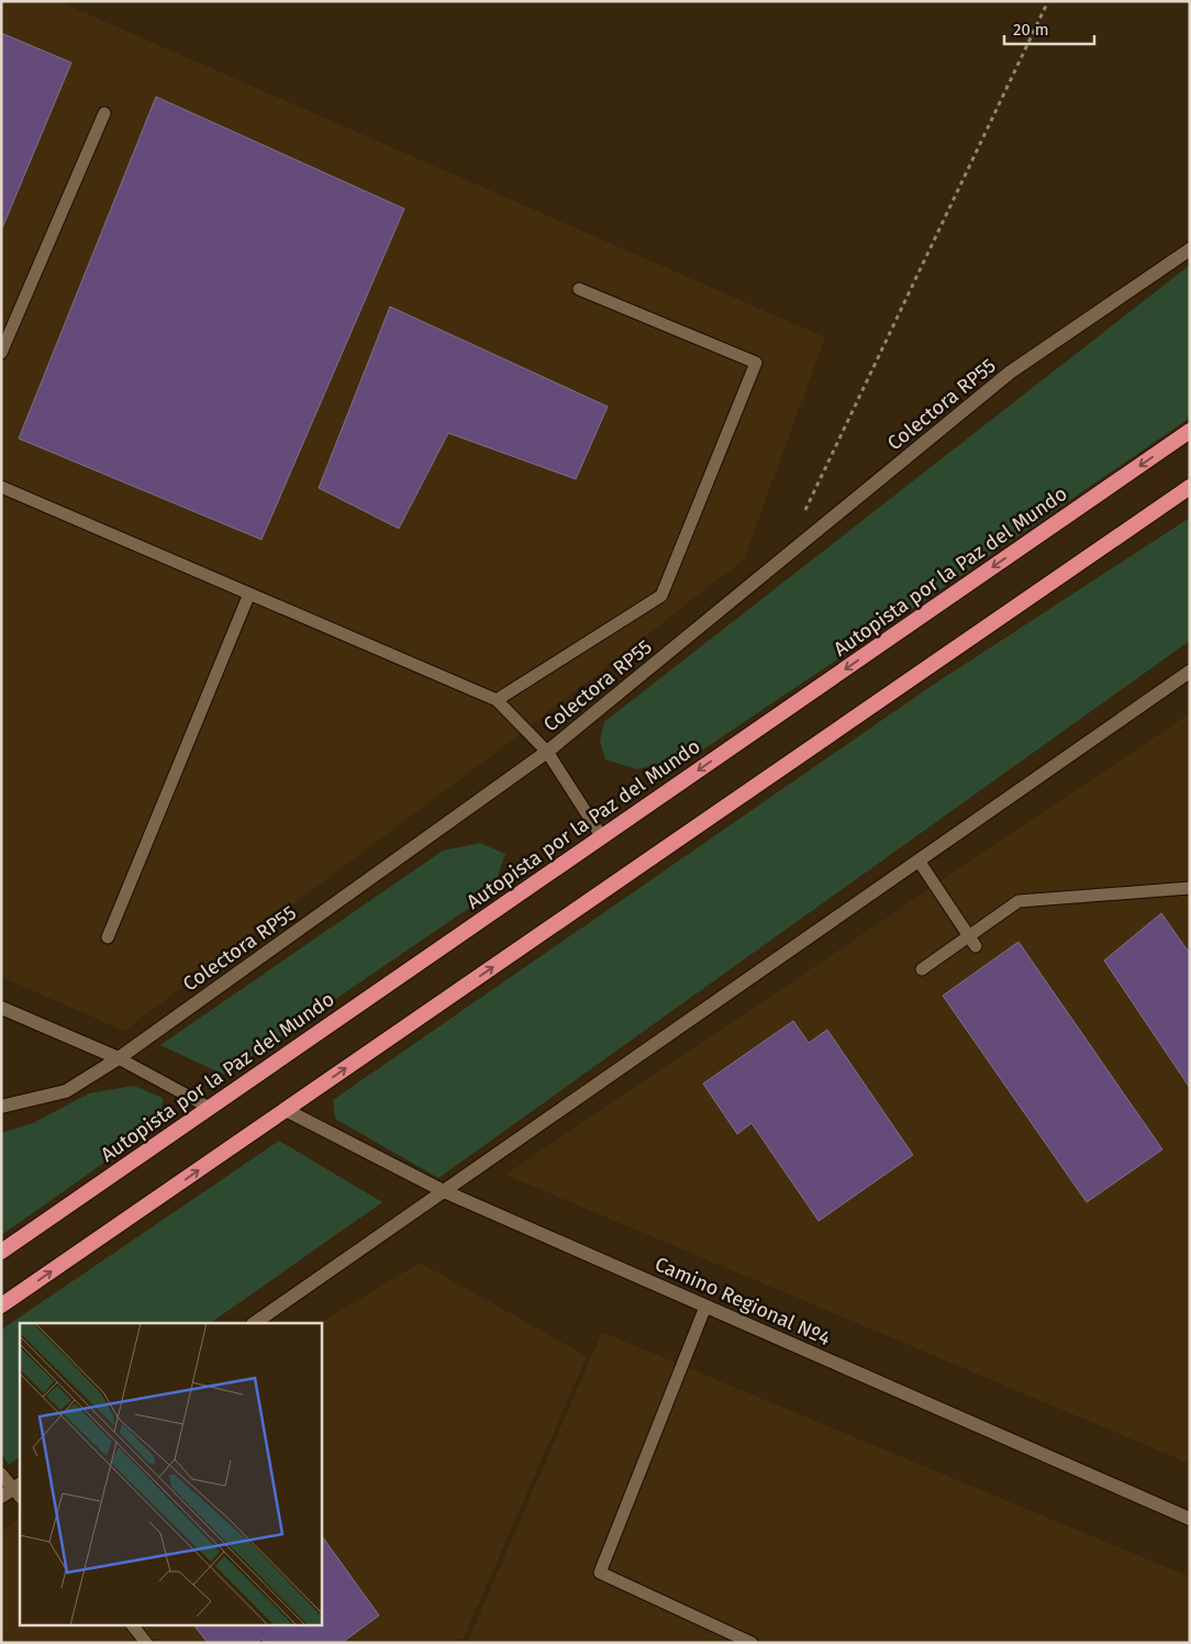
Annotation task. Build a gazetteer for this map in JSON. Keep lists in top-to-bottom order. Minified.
{"streets":{"highway":["Autopista por la Paz del Mundo"],"street":["Colectora RP55","Camino Regional Nº4"]},"scale_bar":"20 m"}
